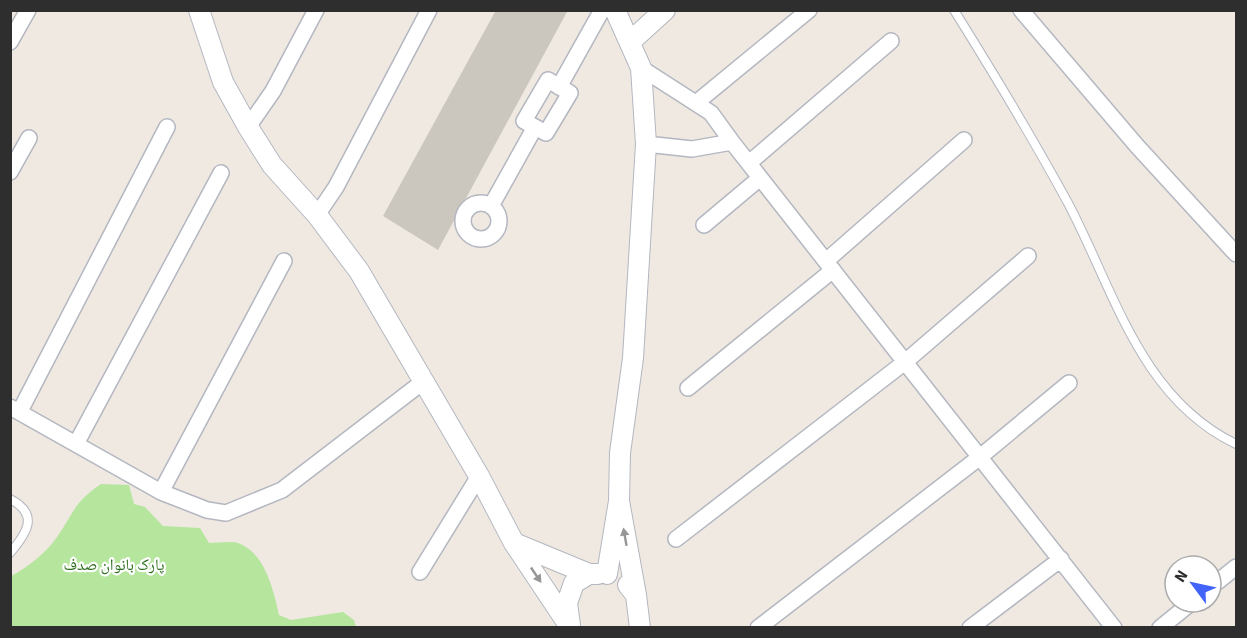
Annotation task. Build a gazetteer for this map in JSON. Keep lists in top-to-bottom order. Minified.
{"parks":["پارک بانوان صدف"],"north":"top left"}
